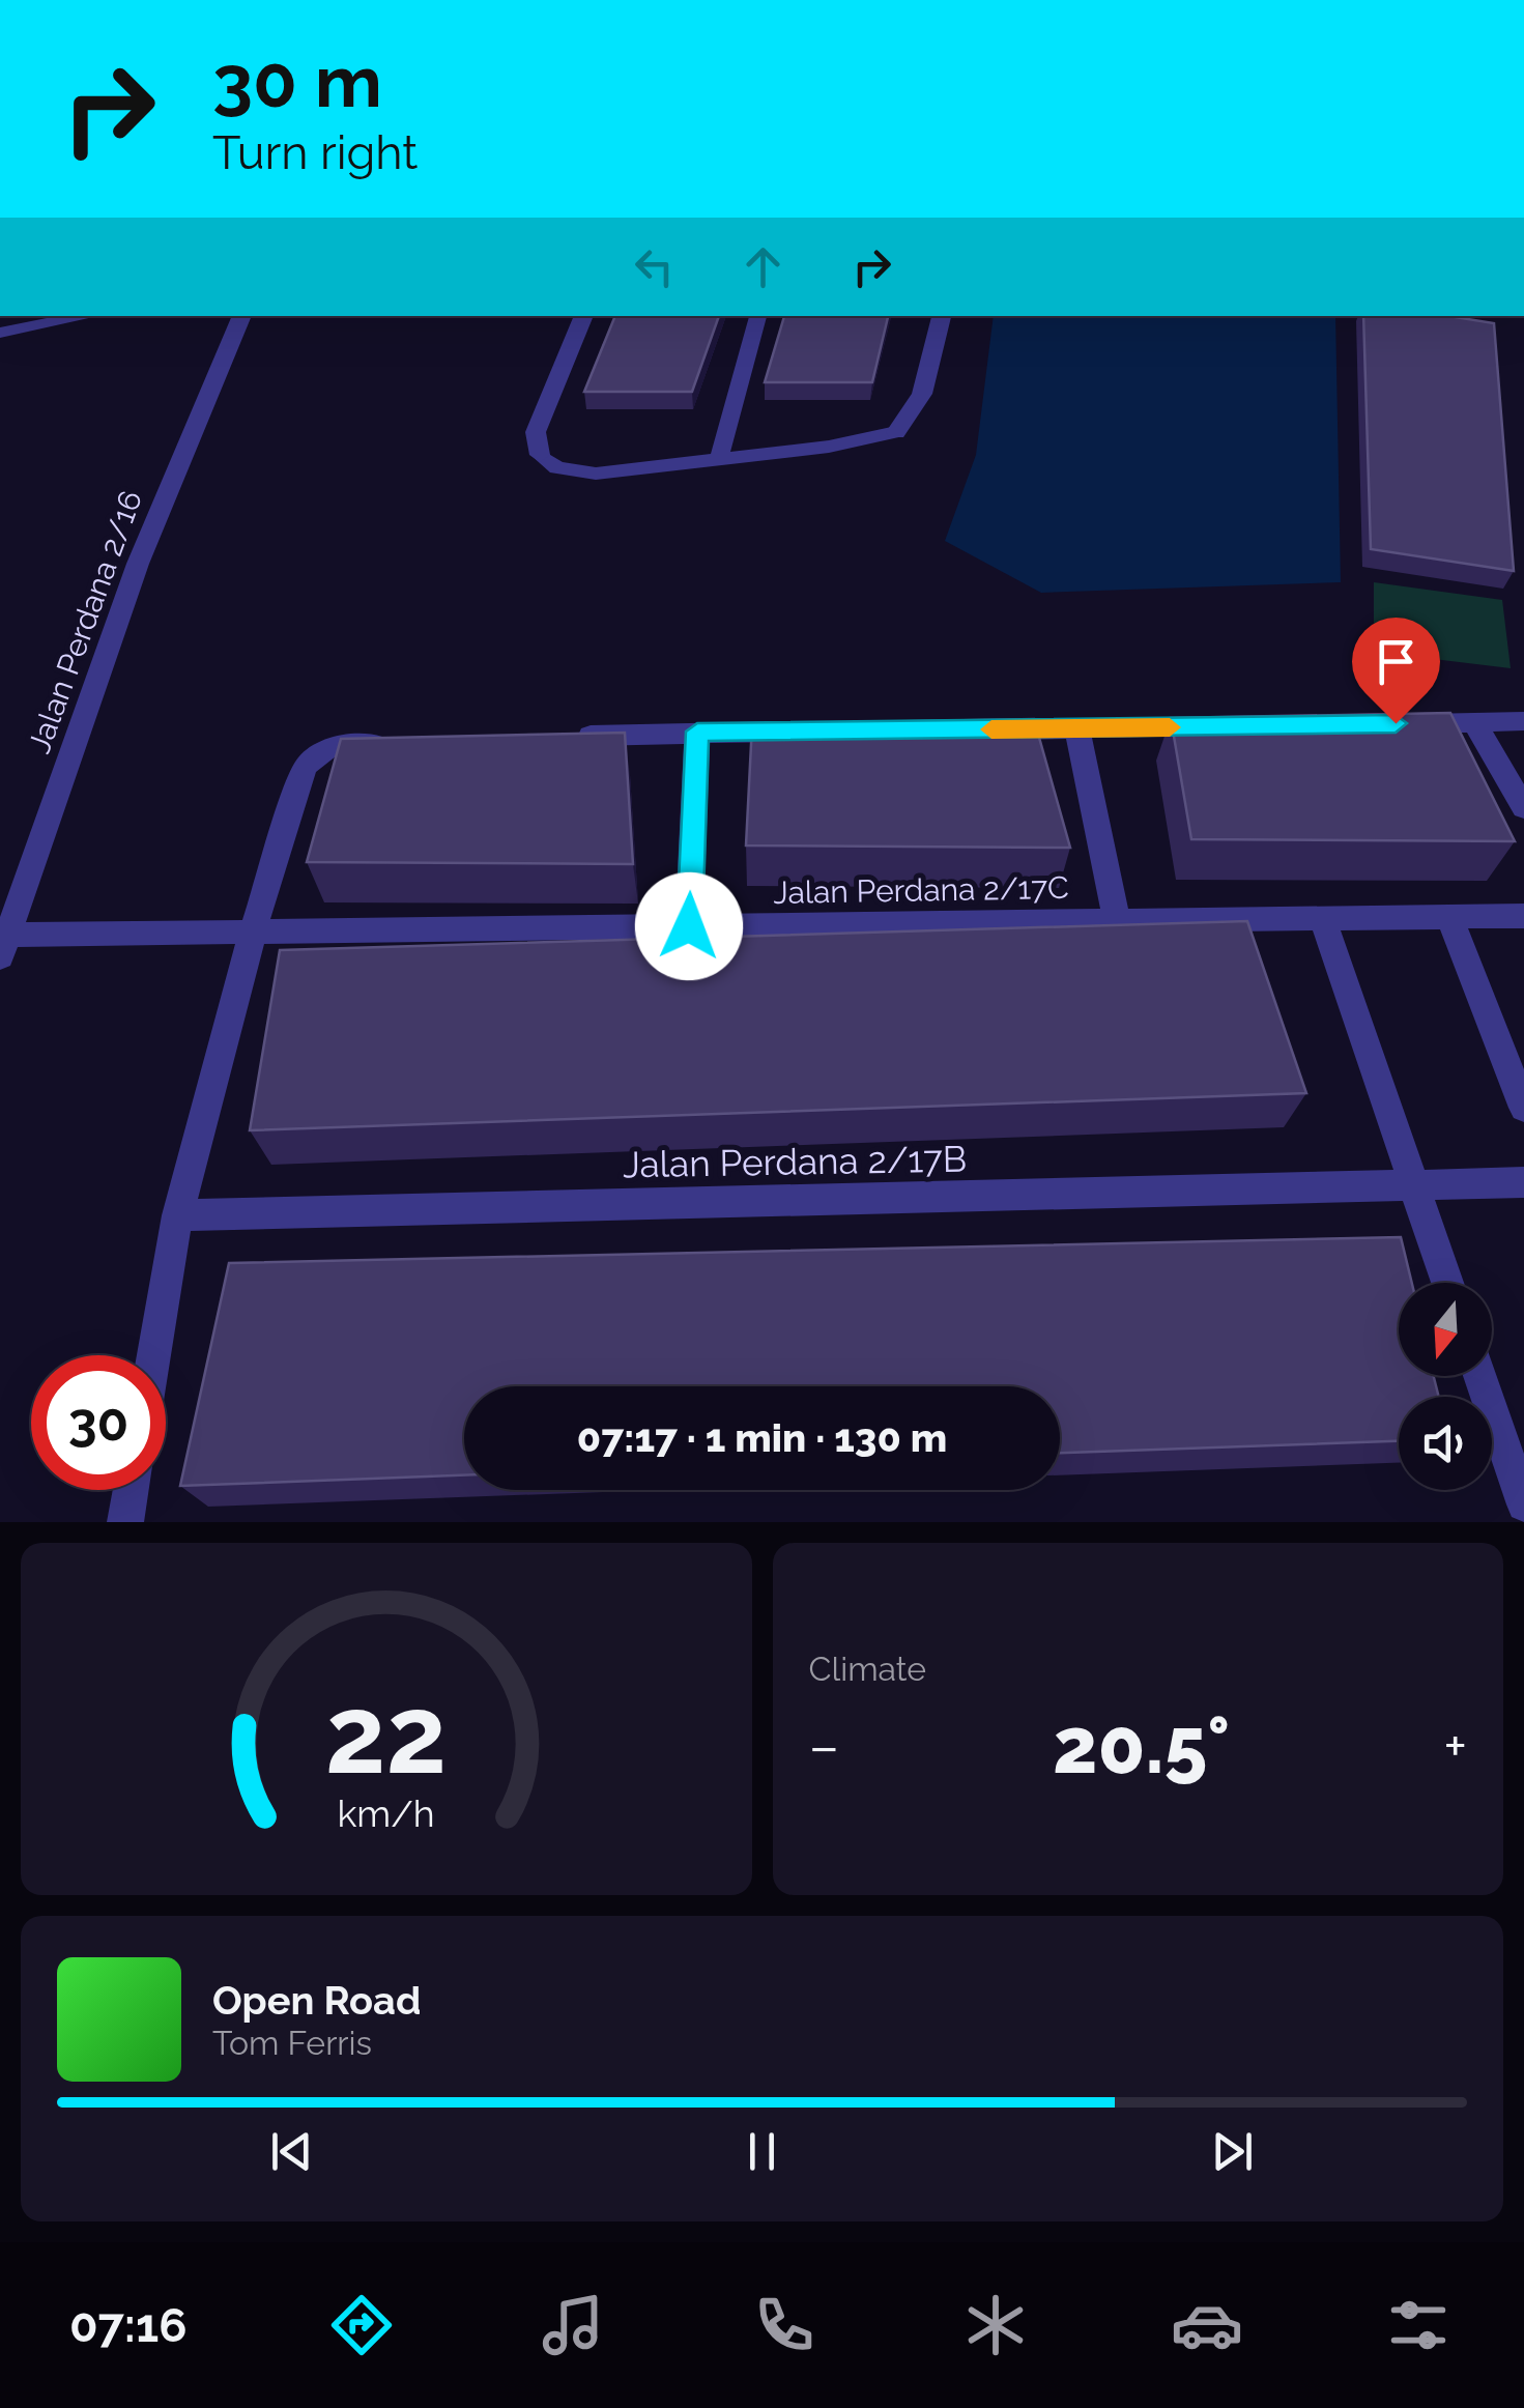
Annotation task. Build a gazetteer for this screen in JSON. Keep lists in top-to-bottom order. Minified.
{"streets":{"street":["Jalan Perdana 2/16","Jalan Perdana 2/17C","Jalan Perdana 2/17B"]},"crossings":[["Jalan Perdana 2/16","Jalan Perdana 2/17C"]],"north":"bottom","page":{"turn":["30 m","Turn right"],"limit":"30","trip":"07:17 · 1 min · 130 m","tile":"Climate","heat":["−","20.5°","+"],"song":["Open Road","Tom Ferris"],"tabs":"07:16","gauge":["22","km/h"]}}
